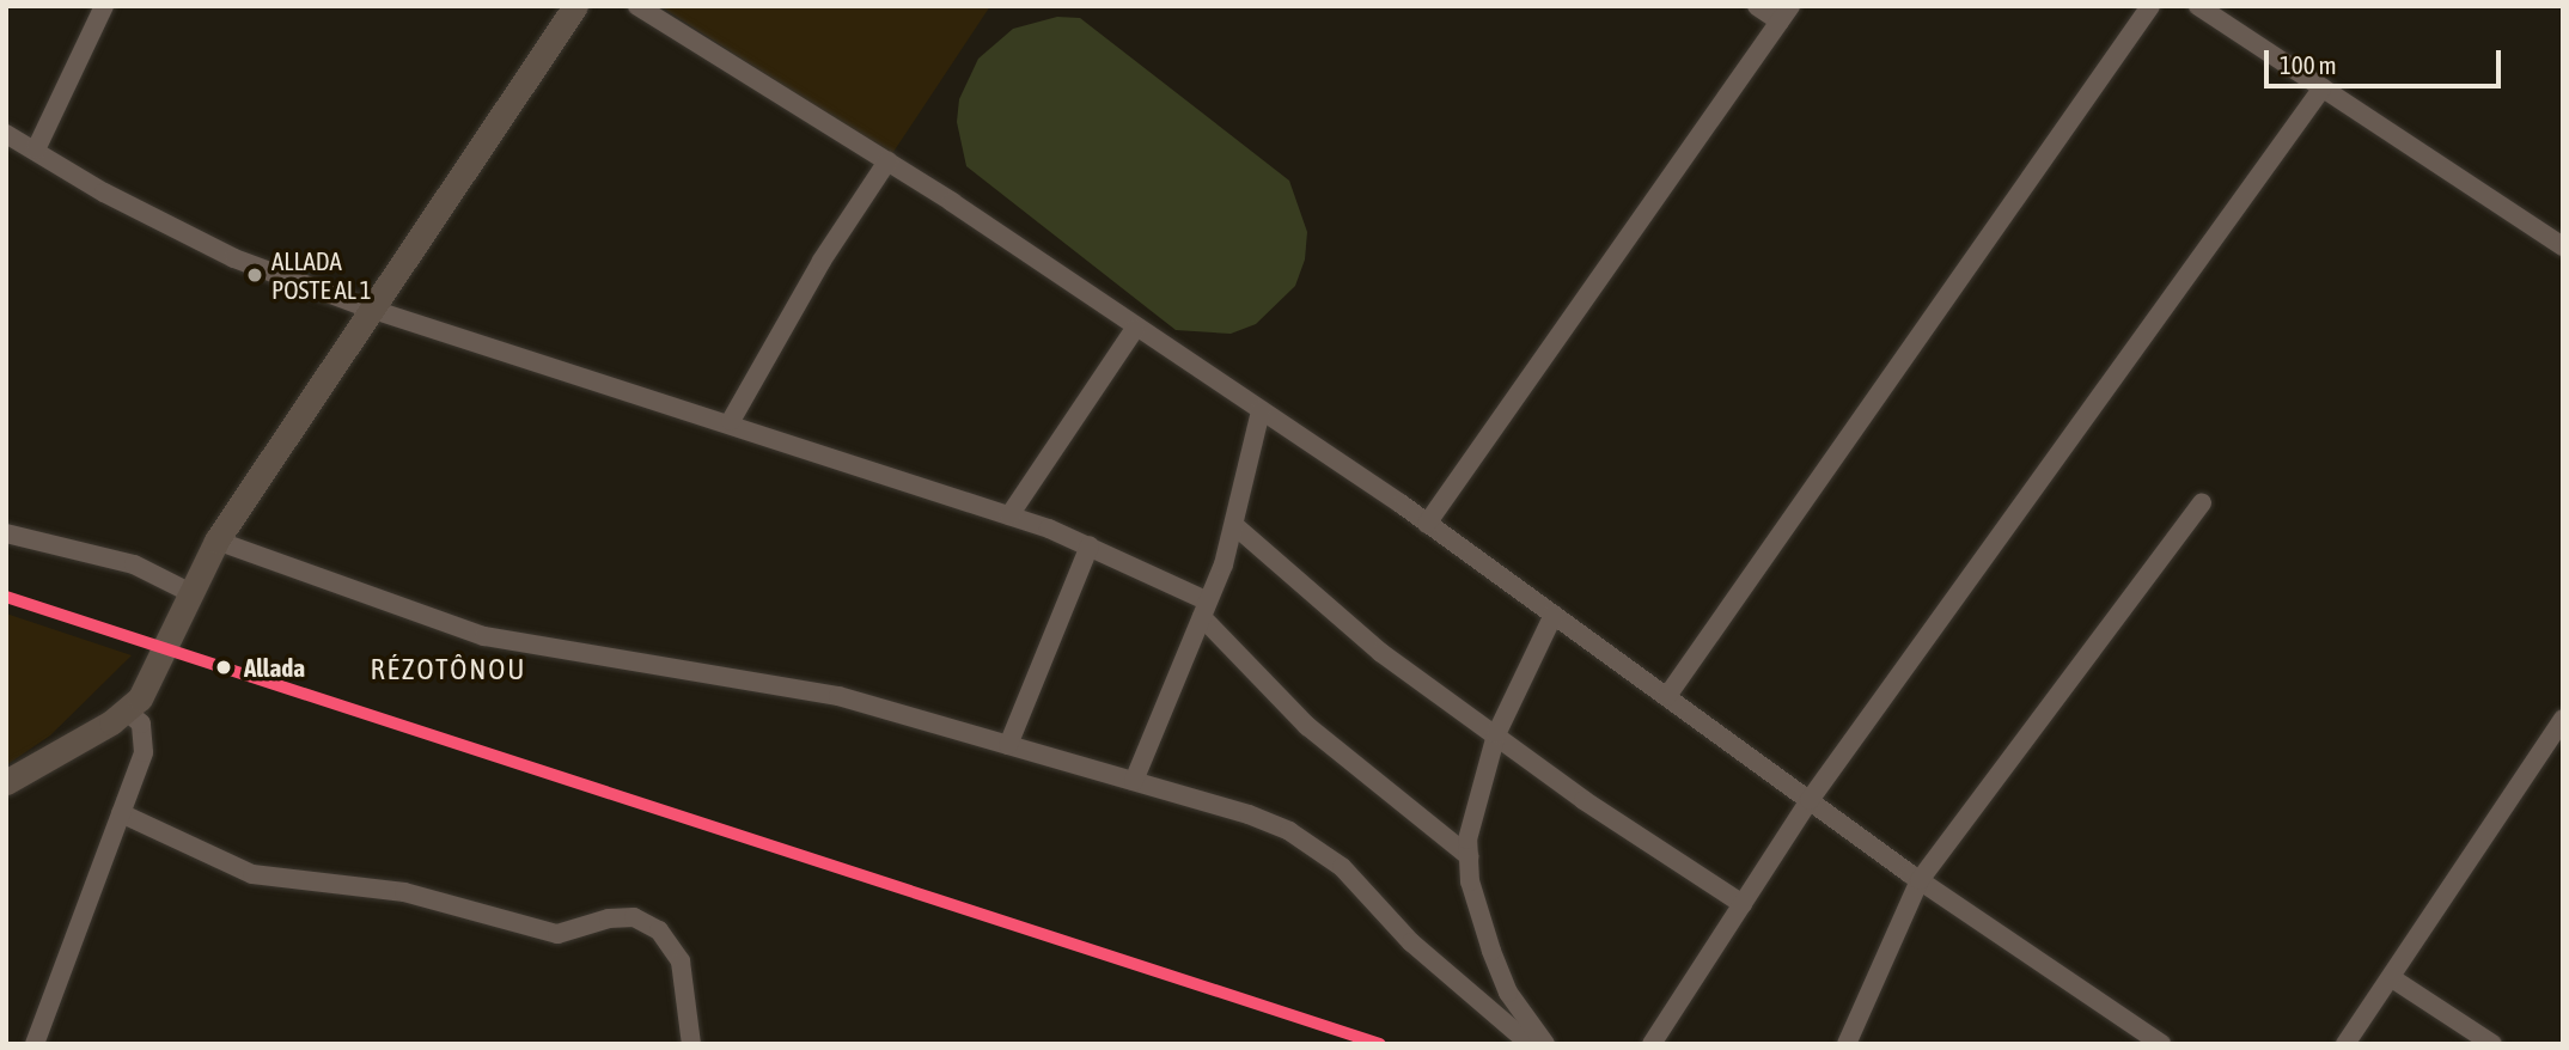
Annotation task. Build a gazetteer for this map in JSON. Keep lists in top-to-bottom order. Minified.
{"districts":["RÉZOTÔNOU"],"places":["ALLADA POSTE AL 1","Allada"],"scale_bar":"100 m"}
